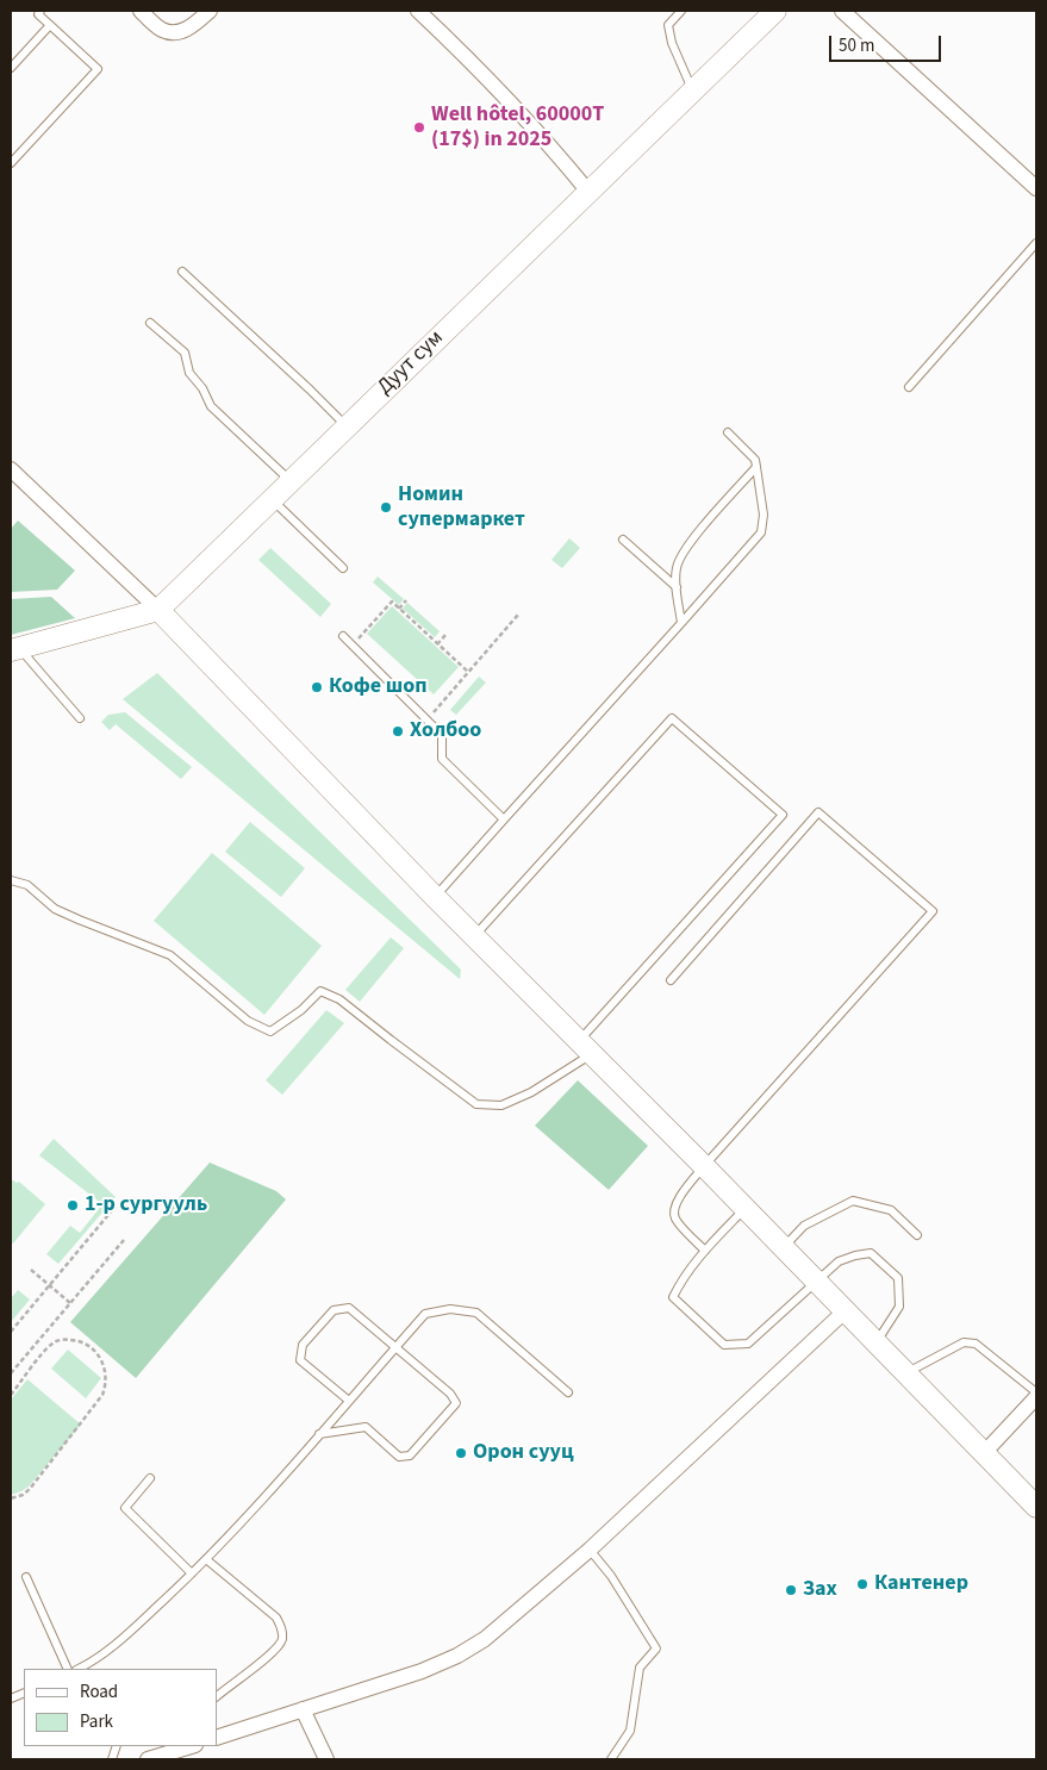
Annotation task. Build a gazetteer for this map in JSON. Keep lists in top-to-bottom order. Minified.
{"streets":{"street":["Дуут сум"]},"places":["Well hôtel, 60000T (17$) in 2025","Номин супермаркет","Кофе шоп","Холбоо","1-р сургууль","Орон сууц","Кантенер","Зах"],"legend":["Road","Park"],"scale_bar":"50 m"}
